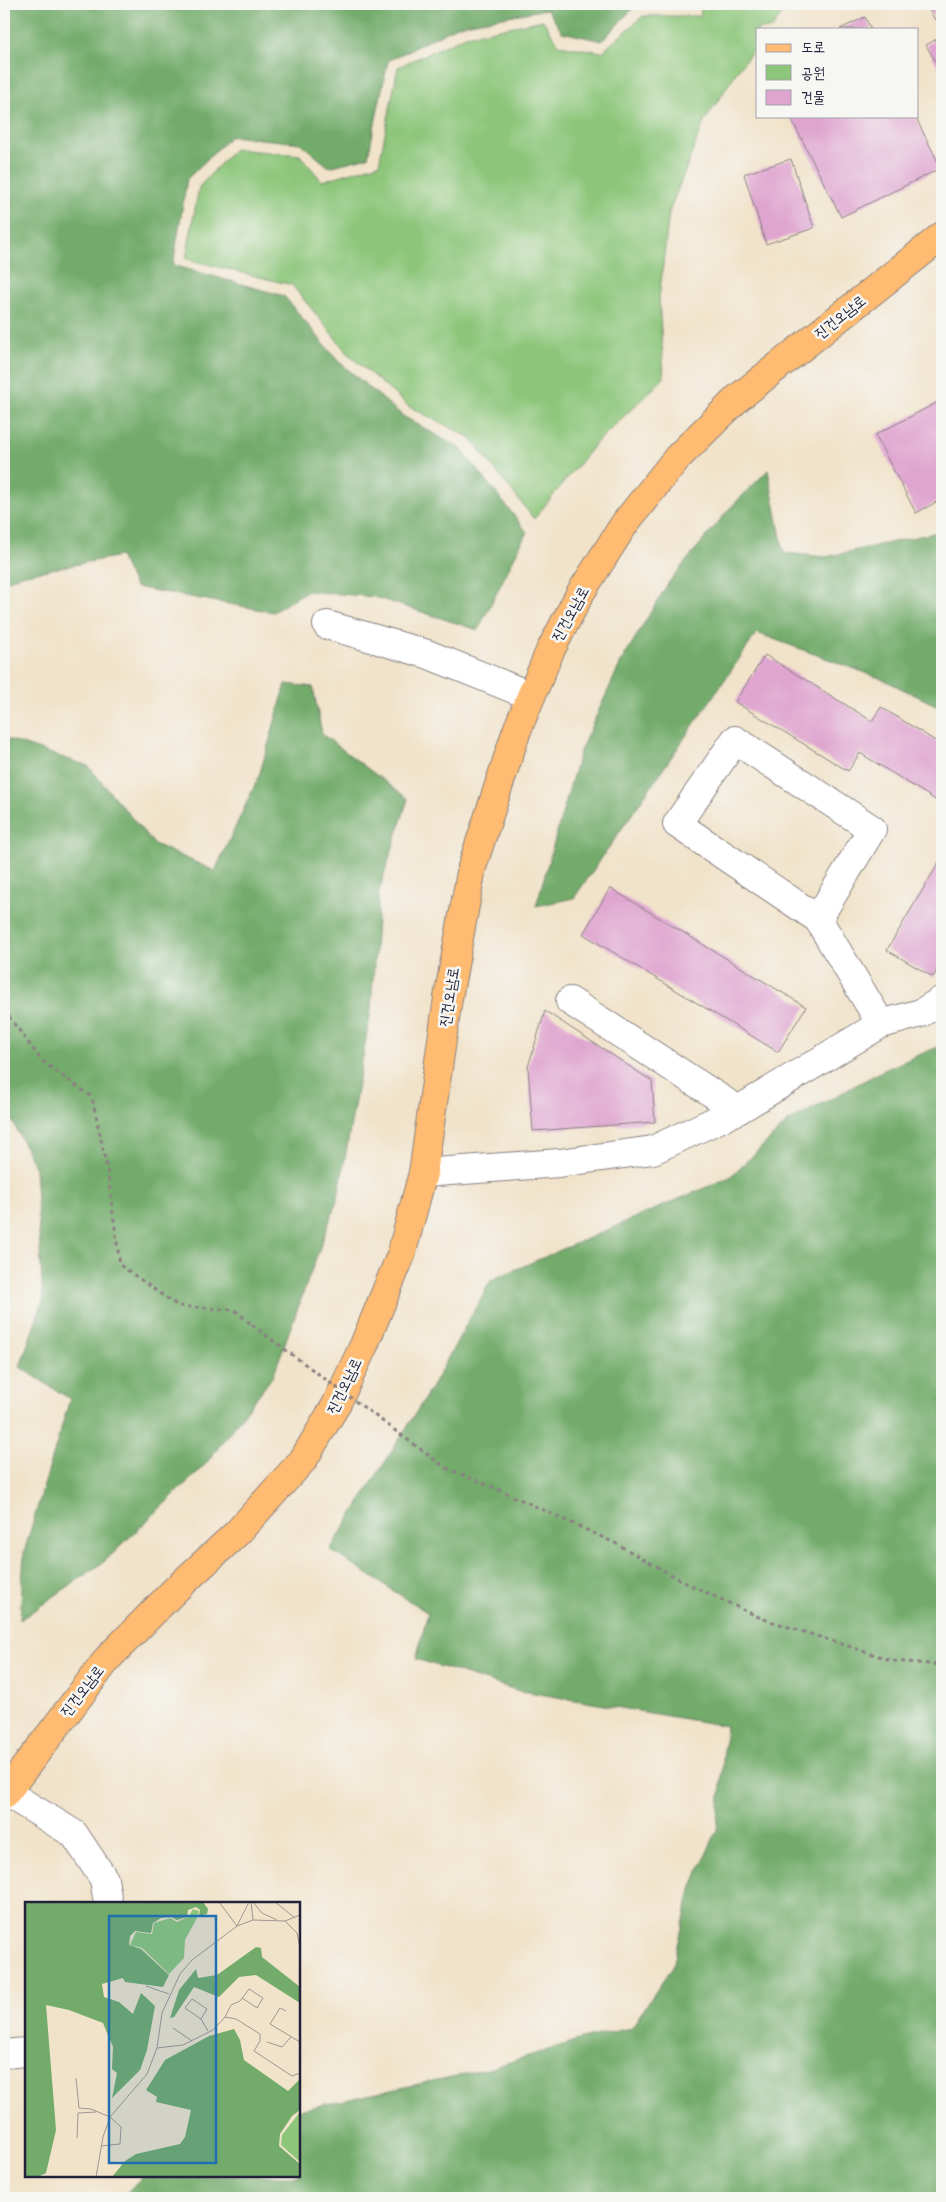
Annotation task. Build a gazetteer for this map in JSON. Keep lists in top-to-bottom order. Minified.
{"streets":{"main road":["진건오남로"]},"legend":["도로","공원","건물"]}
